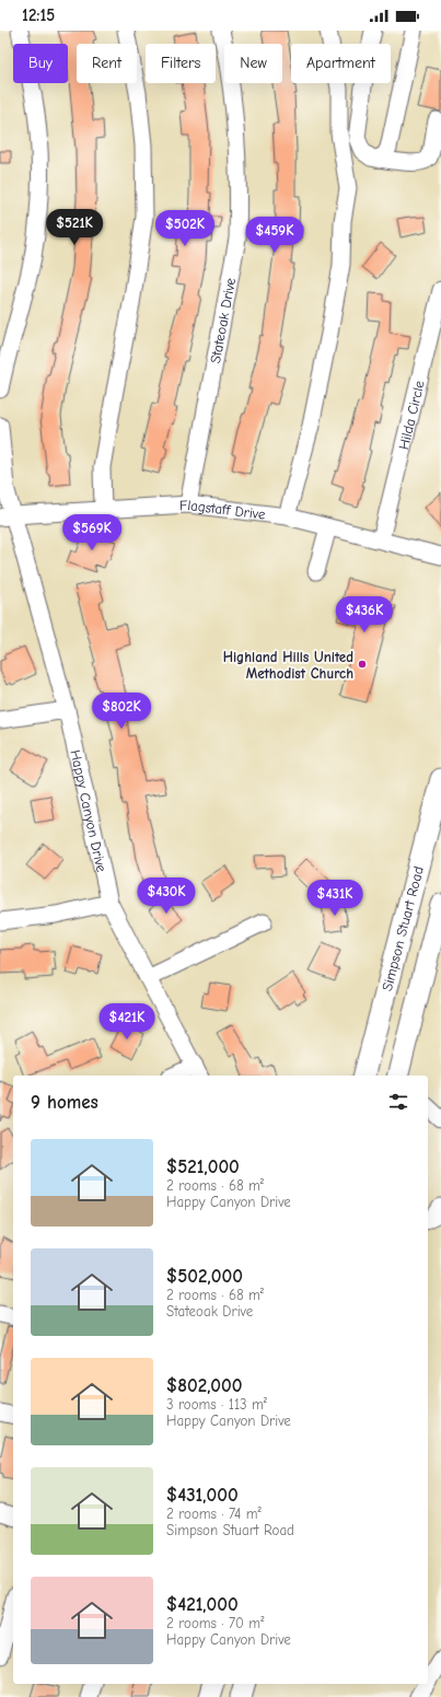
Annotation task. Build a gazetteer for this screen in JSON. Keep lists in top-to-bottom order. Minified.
{"streets":{"main road":["Simpson Stuart Road"],"street":["Stateoak Drive","Hilda Circle","Flagstaff Drive","Happy Canyon Drive"]},"crossings":[["Stateoak Drive","Flagstaff Drive"],["Hilda Circle","Flagstaff Drive"],["Flagstaff Drive","Happy Canyon Drive"]],"places":["Highland Hills United Methodist Church"],"page":{"status":"12:15","chip":["Buy","Rent","Filters","New","Apartment"],"price":["$521K","$502K","$459K","$569K","$436K","$802K","$430K","$431K","$421K"],"heading":"9 homes","list":[{"name":"$521,000","note":"2 rooms · 68 m² · Happy Canyon Drive"},{"name":"$502,000","note":"2 rooms · 68 m² · Stateoak Drive"},{"name":"$802,000","note":"3 rooms · 113 m² · Happy Canyon Drive"},{"name":"$431,000","note":"2 rooms · 74 m² · Simpson Stuart Road"},{"name":"$421,000","note":"2 rooms · 70 m² · Happy Canyon Drive"}]}}
